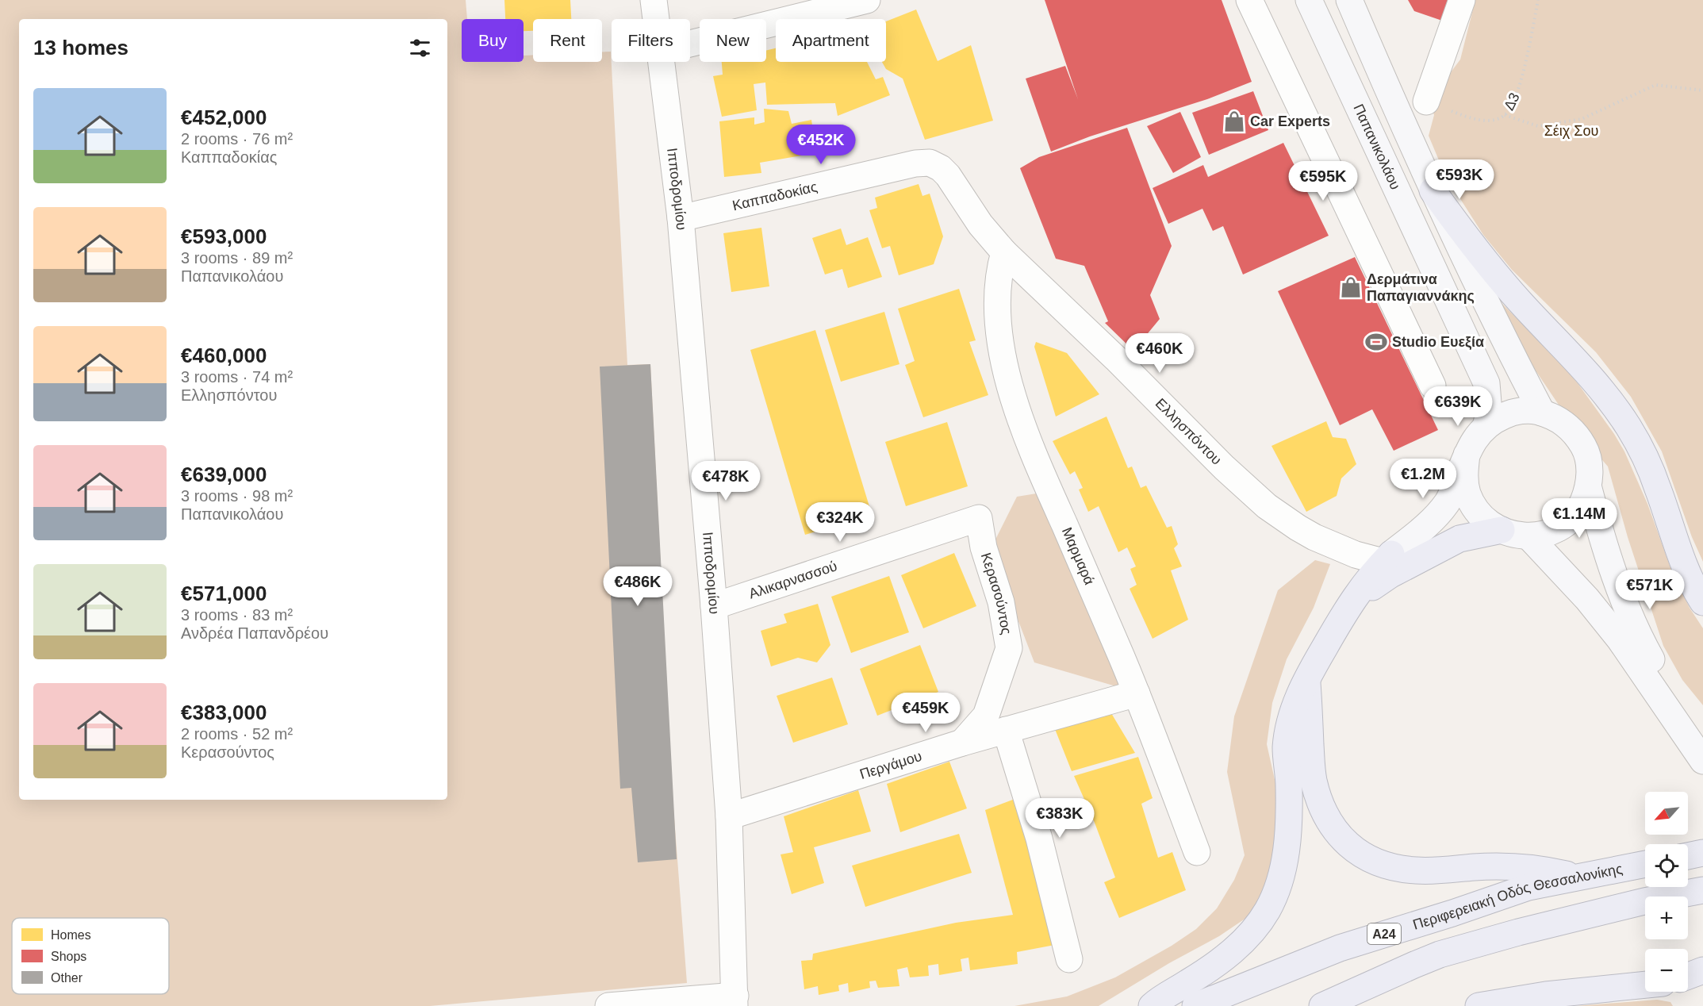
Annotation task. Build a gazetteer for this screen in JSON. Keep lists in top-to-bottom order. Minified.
{"streets":{"highway":["Περιφερειακή Οδός Θεσσαλονίκης","Α24"],"main road":["Παπανικολάου"],"street":["Ιπποδρομίου","Καππαδοκίας","Ελλησπόντου","Μαρμαρά","Αλικαρνασσού","Κερασούντος","Περγάμου"],"path":["Δ3"]},"crossings":[["Ιπποδρομίου","Καππαδοκίας"],["Ιπποδρομίου","Αλικαρνασσού"],["Ιπποδρομίου","Περγάμου"],["Καππαδοκίας","Ελλησπόντου"],["Ελλησπόντου","Μαρμαρά"],["Μαρμαρά","Περγάμου"],["Αλικαρνασσού","Κερασούντος"],["Κερασούντος","Περγάμου"]],"parks":["Σέιχ Σου"],"places":{"shop":["Car Experts","Δερμάτινα Παπαγιαννάκης"],"sports":["Studio Ευεξία"]},"legend":["Homes","Shops","Other"],"north":"bottom left","page":{"chip":["Buy","Rent","Filters","New","Apartment"],"heading":"13 homes","list":[{"name":"€452,000","note":"2 rooms · 76 m² · Καππαδοκίας"},{"name":"€593,000","note":"3 rooms · 89 m² · Παπανικολάου"},{"name":"€460,000","note":"3 rooms · 74 m² · Ελλησπόντου"},{"name":"€639,000","note":"3 rooms · 98 m² · Παπανικολάου"},{"name":"€571,000","note":"3 rooms · 83 m² · Ανδρέα Παπανδρέου"},{"name":"€383,000","note":"2 rooms · 52 m² · Κερασούντος"}],"price":["€452K","€593K","€595K","€460K","€639K","€1.2M","€478K","€1.14M","€324K","€486K","€571K","€459K","€383K"],"map_buttons":["+","−"]}}
